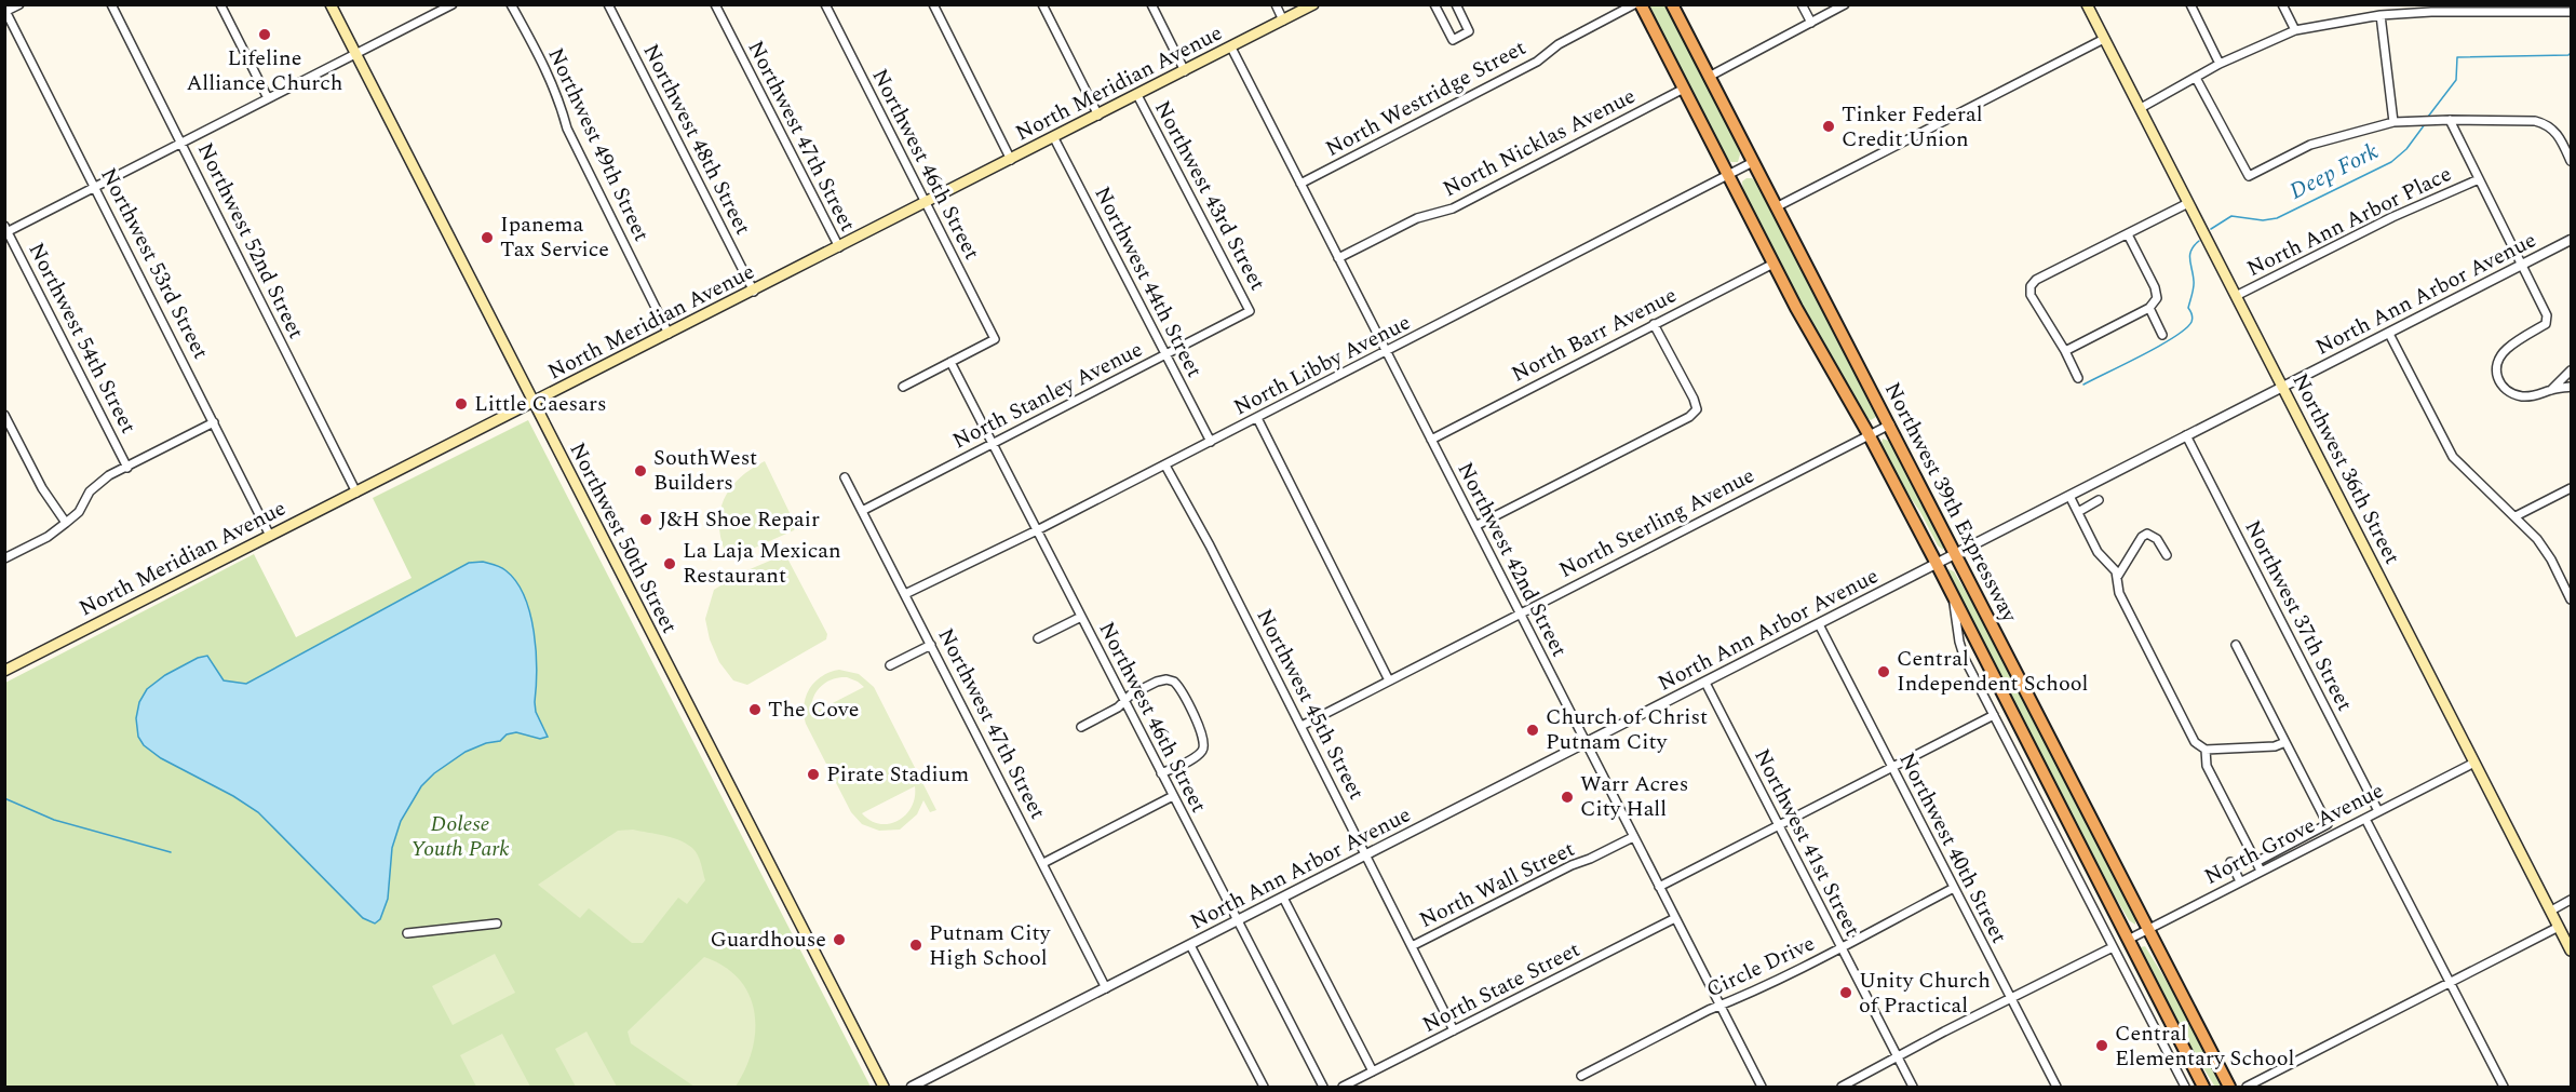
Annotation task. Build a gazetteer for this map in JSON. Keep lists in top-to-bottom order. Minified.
{"streets":{"highway":["Northwest 39th Expressway"],"main road":["North Meridian Avenue","Northwest 36th Street","Northwest 50th Street"],"street":["North Westridge Street","Northwest 47th Street","Northwest 48th Street","North Nicklas Avenue","Northwest 49th Street","Northwest 46th Street","Northwest 43rd Street","North Ann Arbor Place","Northwest 52nd Street","Northwest 53rd Street","Northwest 44th Street","North Ann Arbor Avenue","North Barr Avenue","Northwest 54th Street","North Libby Avenue","North Stanley Avenue","North Sterling Avenue","Northwest 42nd Street","Northwest 37th Street","Northwest 45th Street","North Grove Avenue","Northwest 41st Street","Northwest 40th Street","North Wall Street","Circle Drive","North State Street"]},"crossings":[["North Meridian Avenue","Northwest 47th Street"],["North Meridian Avenue","Northwest 48th Street"],["North Meridian Avenue","Northwest 49th Street"],["North Meridian Avenue","Northwest 46th Street"],["North Meridian Avenue","Northwest 43rd Street"],["North Meridian Avenue","Northwest 52nd Street"],["North Meridian Avenue","Northwest 53rd Street"],["North Meridian Avenue","Northwest 44th Street"],["North Meridian Avenue","Northwest 50th Street"],["North Meridian Avenue","Northwest 42nd Street"],["North Westridge Street","Northwest 42nd Street"],["Northwest 47th Street","North Ann Arbor Avenue"],["Northwest 47th Street","North Libby Avenue"],["Northwest 47th Street","North Stanley Avenue"],["North Nicklas Avenue","Northwest 39th Expressway"],["North Nicklas Avenue","Northwest 42nd Street"],["Northwest 46th Street","North Ann Arbor Avenue"],["Northwest 46th Street","North Libby Avenue"],["Northwest 46th Street","North Stanley Avenue"],["Northwest 43rd Street","North Stanley Avenue"],["North Ann Arbor Place","Northwest 36th Street"],["Northwest 44th Street","North Libby Avenue"],["Northwest 44th Street","North Stanley Avenue"],["North Ann Arbor Avenue","Northwest 36th Street"],["North Ann Arbor Avenue","Northwest 39th Expressway"],["North Ann Arbor Avenue","Northwest 42nd Street"],["North Ann Arbor Avenue","Northwest 37th Street"],["North Ann Arbor Avenue","Northwest 45th Street"],["North Ann Arbor Avenue","Northwest 41st Street"],["North Ann Arbor Avenue","Northwest 40th Street"],["North Barr Avenue","Northwest 39th Expressway"],["North Barr Avenue","Northwest 42nd Street"],["North Libby Avenue","Northwest 39th Expressway"],["North Libby Avenue","Northwest 42nd Street"],["North Libby Avenue","Northwest 45th Street"],["Northwest 36th Street","North Grove Avenue"],["Northwest 39th Expressway","North Sterling Avenue"],["Northwest 39th Expressway","North Grove Avenue"],["North Sterling Avenue","Northwest 42nd Street"],["North Sterling Avenue","Northwest 45th Street"],["Northwest 42nd Street","North Wall Street"],["Northwest 42nd Street","Circle Drive"],["Northwest 42nd Street","North State Street"],["Northwest 37th Street","North Grove Avenue"],["Northwest 45th Street","North Wall Street"],["Northwest 45th Street","North State Street"],["Northwest 41st Street","Circle Drive"],["Northwest 40th Street","Circle Drive"]],"water":["Deep Fork"],"parks":["Dolese Youth Park"],"places":["Lifeline Alliance Church","Tinker Federal Credit Union","Ipanema Tax Service","Little Caesars","SouthWest Builders","J&H Shoe Repair","La Laja Mexican Restaurant","Central Independent School","The Cove","Church of Christ Putnam City","Pirate Stadium","Warr Acres City Hall","Guardhouse","Putnam City High School","Unity Church of Practical","Central Elementary School"]}
